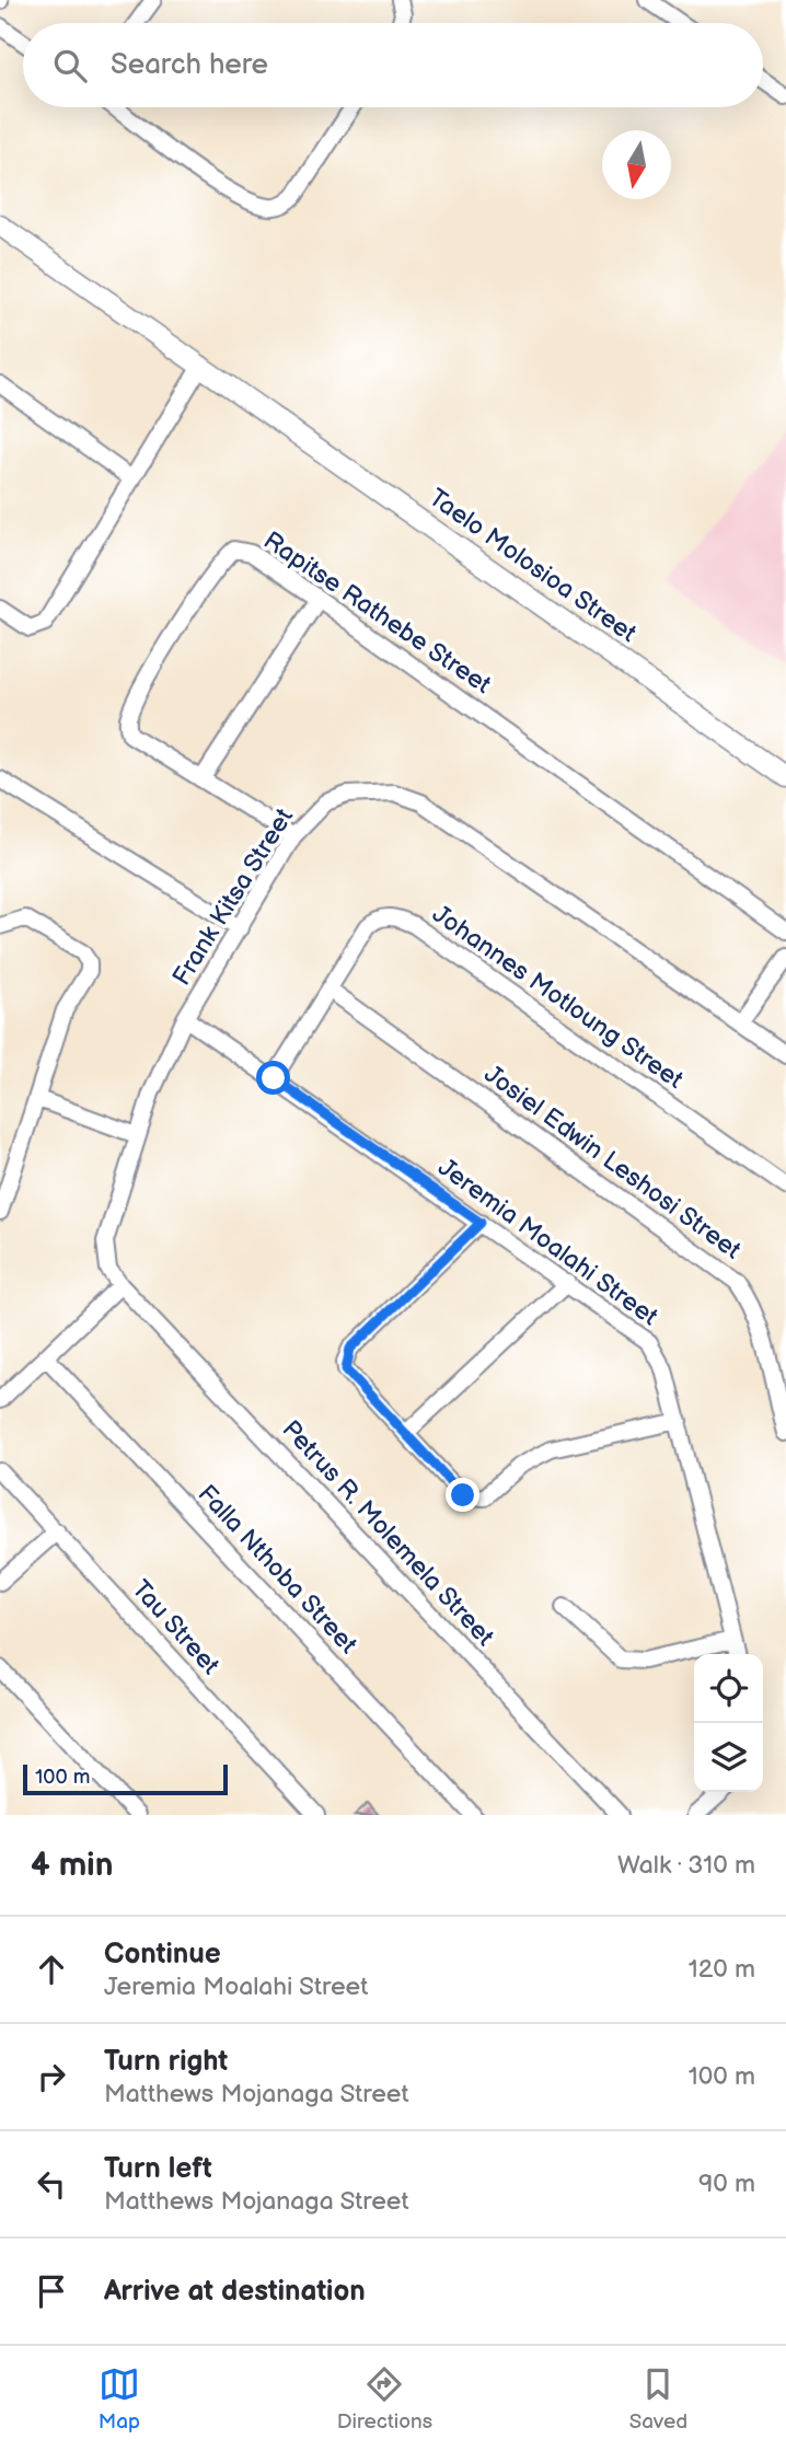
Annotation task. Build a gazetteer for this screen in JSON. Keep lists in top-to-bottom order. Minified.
{"streets":{"street":["Taelo Molosioa Street","Rapitse Rathebe Street","Frank Kitsa Street","Johannes Motloung Street","Josiel Edwin Leshosi Street","Jeremia Moalahi Street","Petrus R. Molemela Street","Falla Nthoba Street","Tau Street"]},"crossings":[["Rapitse Rathebe Street","Frank Kitsa Street"],["Frank Kitsa Street","Jeremia Moalahi Street"],["Frank Kitsa Street","Petrus R. Molemela Street"],["Johannes Motloung Street","Josiel Edwin Leshosi Street"],["Johannes Motloung Street","Jeremia Moalahi Street"]],"scale_bar":"100 m","north":"bottom","page":{"search":"Search here","scale":"100 m","heading":["4 min","Walk · 310 m"],"list":[["Continue","Jeremia Moalahi Street","120 m"],["Turn right","Matthews Mojanaga Street","100 m"],["Turn left","Matthews Mojanaga Street","90 m"],"Arrive at destination"],"nav":["Map","Directions","Saved"]}}
